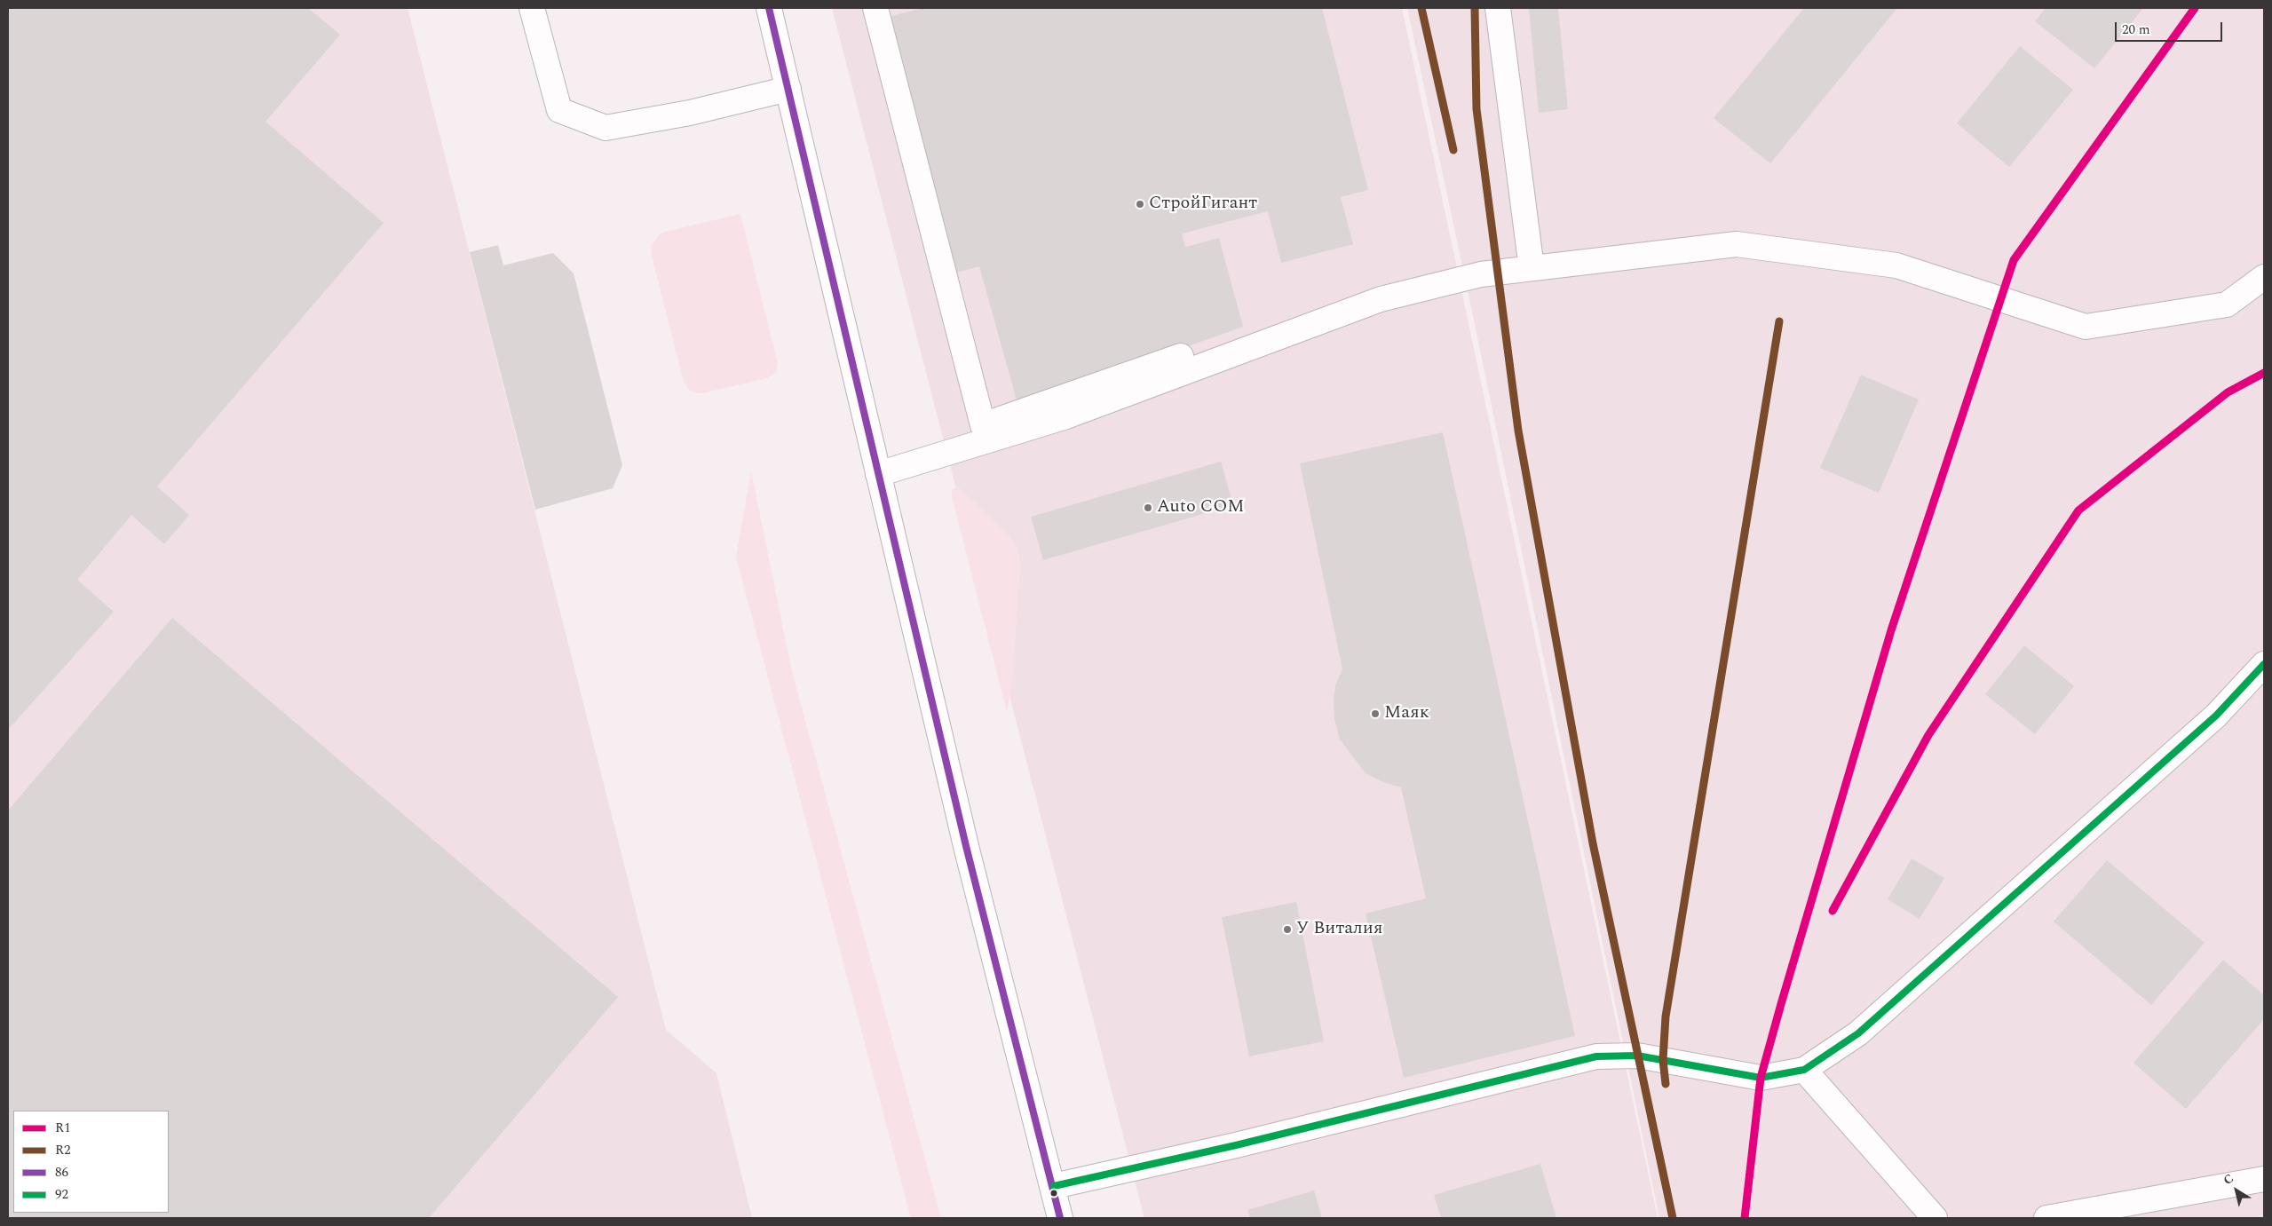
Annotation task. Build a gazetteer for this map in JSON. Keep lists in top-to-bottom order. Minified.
{"places":["СтройГигант","Auto COM","Маяк","У Виталия"],"lines":["transit line R1","transit line R2","transit line 86","transit line 92"],"legend":["R1","R2","86","92"],"scale_bar":"20 m","north":"top left"}
